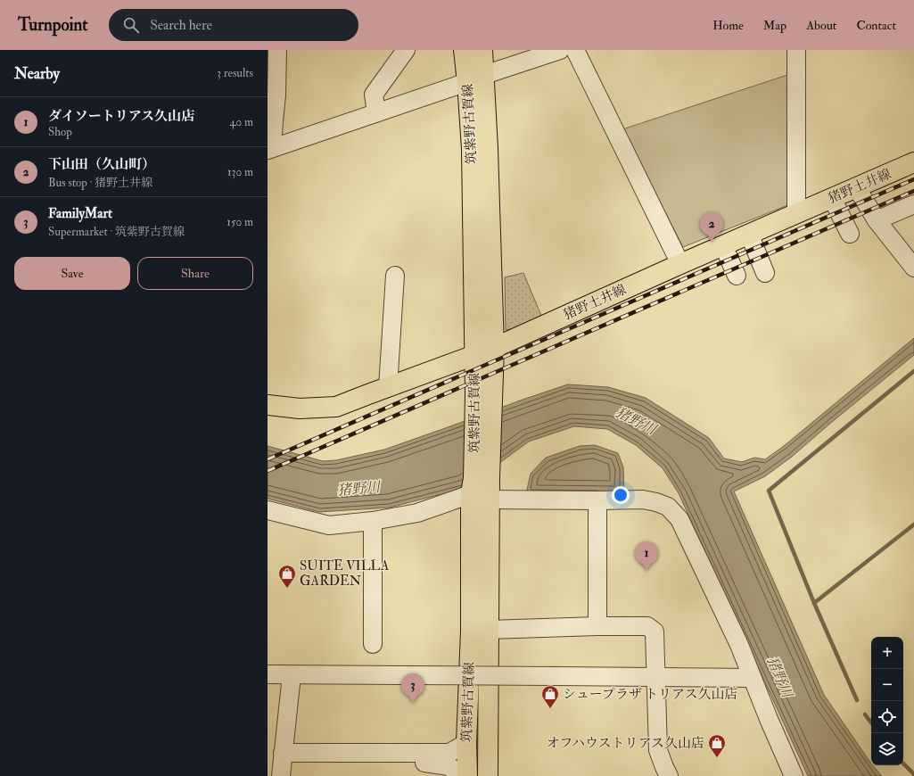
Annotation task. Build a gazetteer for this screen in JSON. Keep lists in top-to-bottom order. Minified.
{"streets":{"main road":["筑紫野古賀線","猪野土井線"]},"crossings":[["筑紫野古賀線","猪野土井線"]],"water":["猪野川"],"places":{"shop":["SUITE VILLA GARDEN","シュープラザ トリアス久山店","オフハウストリアス久山店"]},"page":{"header":"Turnpoint","search":"Search here","nav":["Home","Map","About","Contact"],"heading":["Nearby","3 results"],"list":[{"mark":"1","name":"ダイソートリアス久山店","note":"Shop","value":"40 m"},{"mark":"2","name":"下山田（久山町）","note":"Bus stop · 猪野土井線","value":"130 m"},{"mark":"3","name":"FamilyMart","note":"Supermarket · 筑紫野古賀線","value":"150 m"}],"pins":["2","1","3"],"buttons":["Save","Share"],"map_buttons":["+","−"]}}
